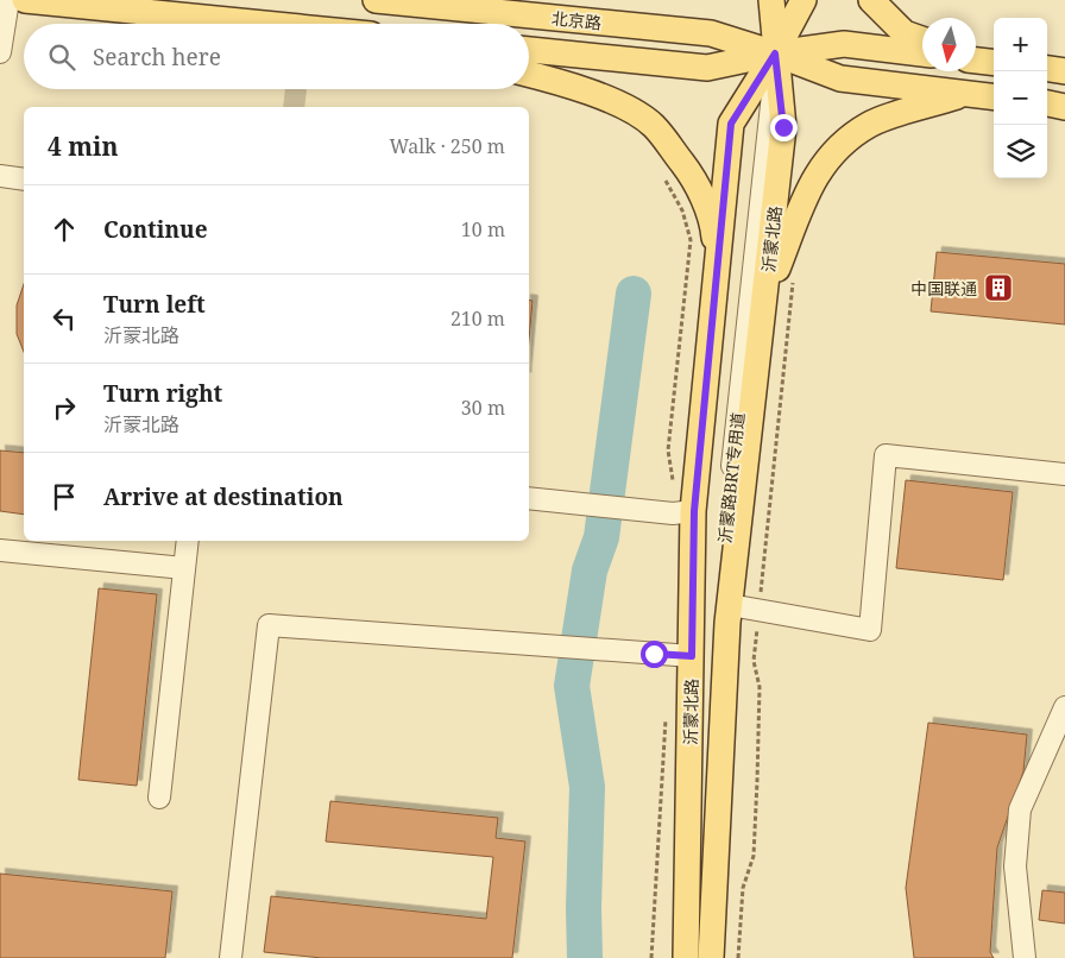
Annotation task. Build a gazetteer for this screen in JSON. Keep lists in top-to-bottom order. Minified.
{"streets":{"main road":["北京路","沂蒙北路"],"lane":["沂蒙路BRT专用道"]},"crossings":[["北京路","沂蒙北路"],["北京路","沂蒙路BRT专用道"],["沂蒙北路","沂蒙路BRT专用道"]],"places":{"building":["中国联通"]},"north":"bottom","page":{"map_buttons":["+","−"],"search":"Search here","heading":["4 min","Walk · 250 m"],"list":[["Continue","10 m"],["Turn left","沂蒙北路","210 m"],["Turn right","沂蒙北路","30 m"],"Arrive at destination"]}}
